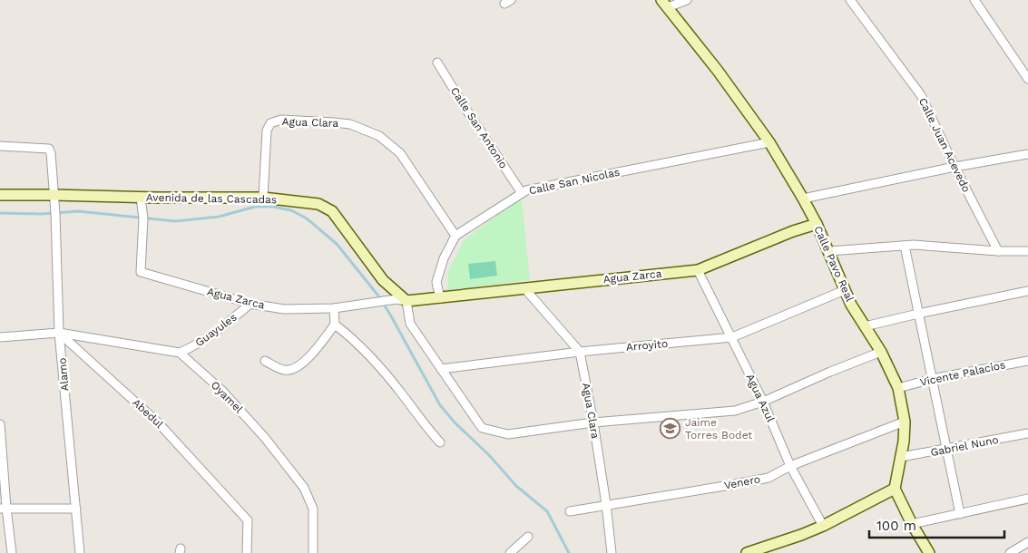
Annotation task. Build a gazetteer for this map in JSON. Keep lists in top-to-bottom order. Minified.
{"streets":{"street":["Agua Clara","Calle San Antonio","Calle Juan Acevedo","Calle San Nicolas","Avenida de las Cascadas","Calle Pavo Real","Agua Zarca","Guayules","Arroyito","Vicente Palacios","Alamo","Oyamel","Agua Azul","Abedul","Gabriel Nuno","Venero"]},"crossings":[["Agua Clara","Calle San Nicolas"],["Agua Clara","Avenida de las Cascadas"],["Agua Clara","Arroyito"],["Agua Clara","Venero"],["Calle San Antonio","Calle San Nicolas"],["Calle San Nicolas","Calle Pavo Real"],["Avenida de las Cascadas","Agua Zarca"],["Avenida de las Cascadas","Alamo"],["Calle Pavo Real","Agua Zarca"],["Calle Pavo Real","Arroyito"],["Calle Pavo Real","Vicente Palacios"],["Calle Pavo Real","Gabriel Nuno"],["Calle Pavo Real","Venero"],["Agua Zarca","Guayules"],["Agua Zarca","Agua Azul"],["Guayules","Oyamel"],["Arroyito","Agua Azul"],["Alamo","Abedul"],["Agua Azul","Venero"]],"places":{"school or university":["Jaime Torres Bodet"]},"scale_bar":"100 m"}
